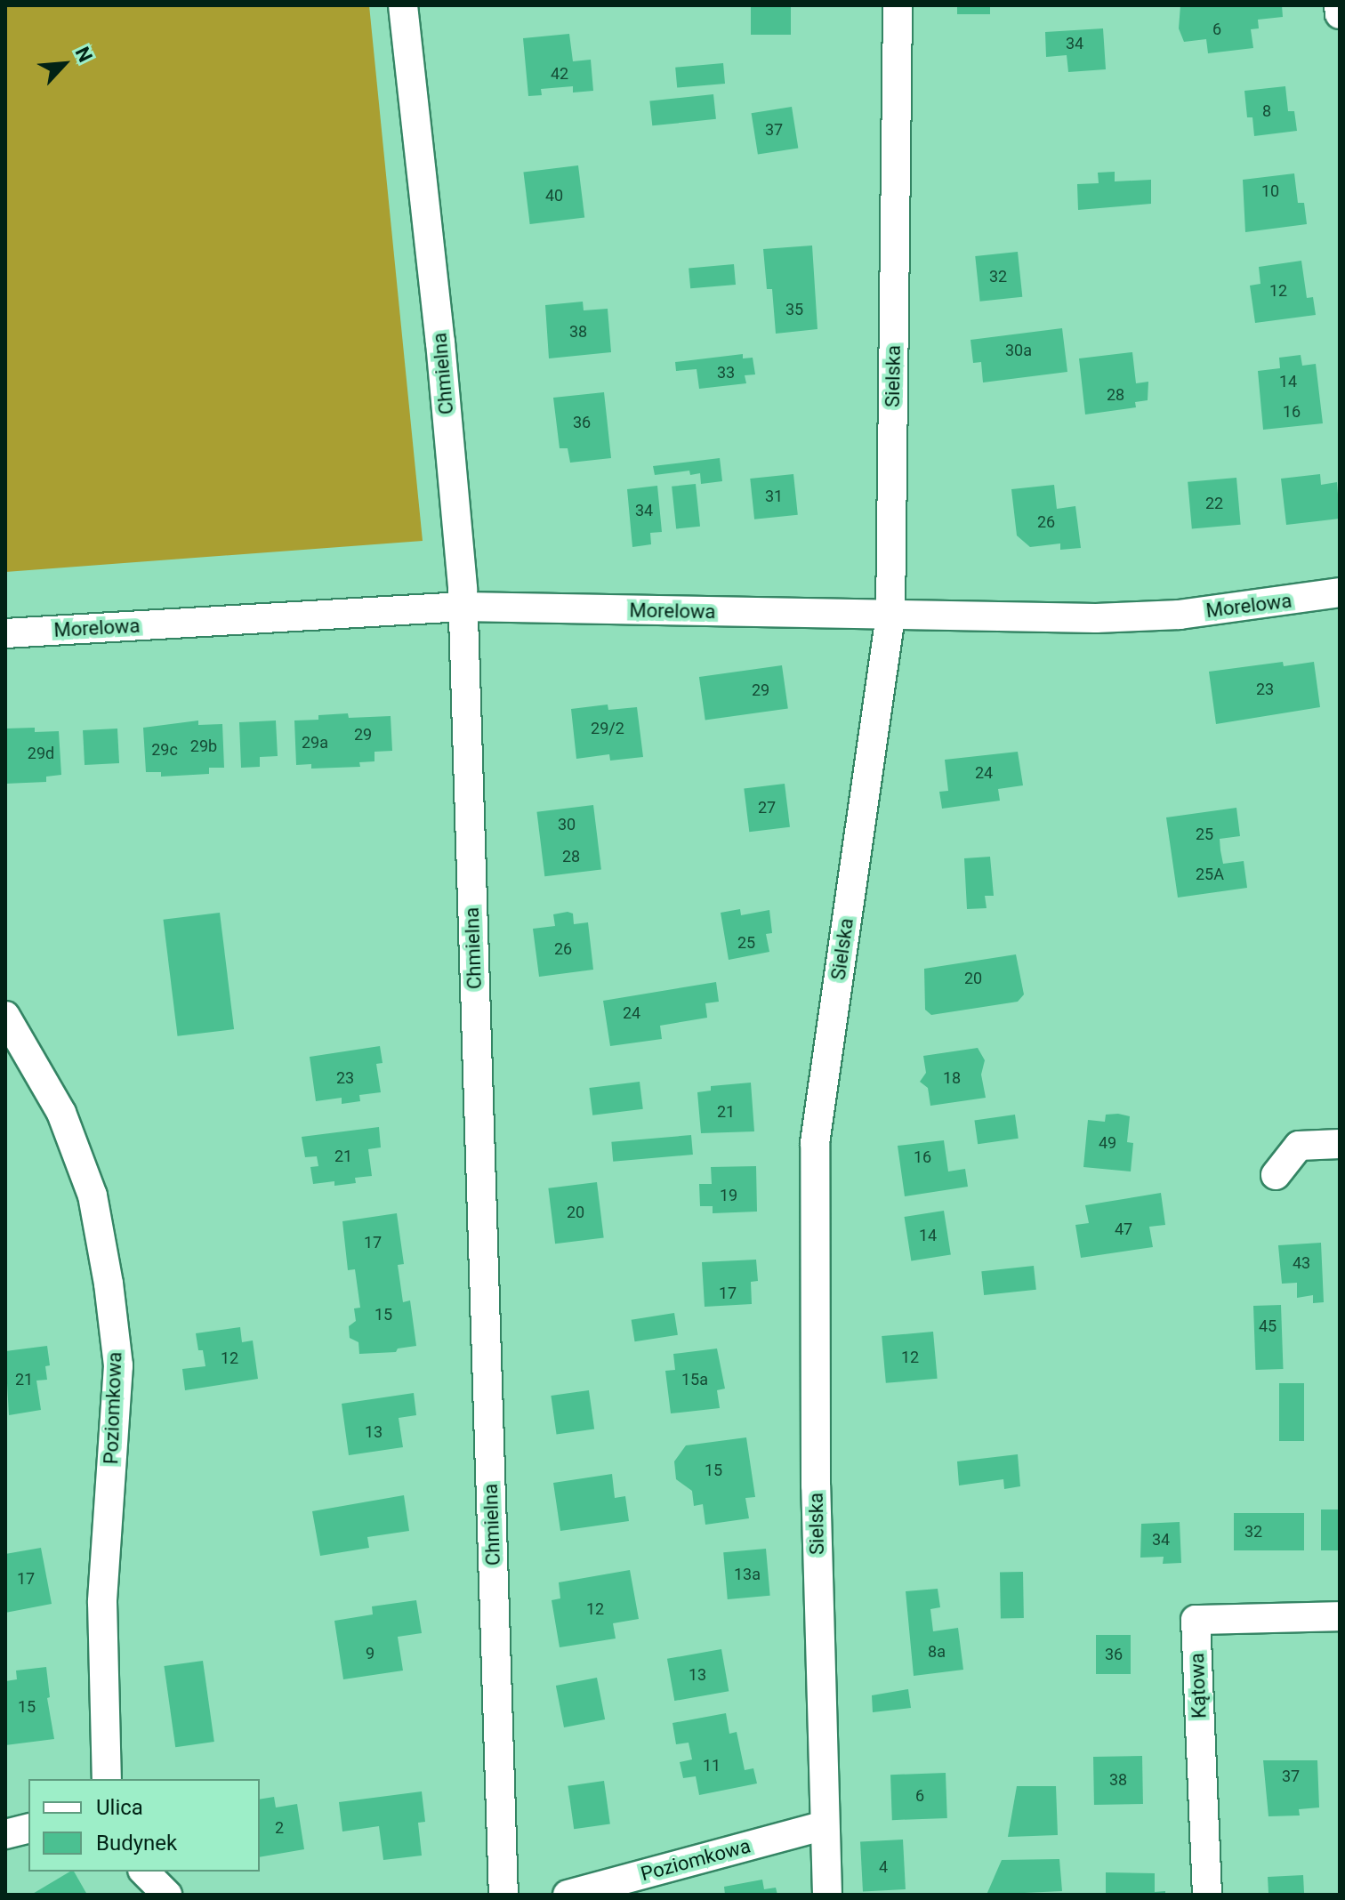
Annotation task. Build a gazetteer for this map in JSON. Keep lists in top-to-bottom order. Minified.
{"streets":{"street":["Chmielna","Sielska","Morelowa","Poziomkowa","Kątowa"]},"crossings":[["Chmielna","Morelowa"],["Sielska","Morelowa"],["Sielska","Poziomkowa"]],"house_numbers":["6","34","42","8","37","10","40","32","12","35","38","30a","33","14","28","16","36","31","22","34","26","23","29","29/2","29","29a","29b","29c","29d","24","27","30","25","28","25A","25","26","20","24","23","18","21","49","21","16","19","20","47","14","17","43","17","15","45","12","12","21","15a","13","15","32","34","13a","17","12","8a","9","36","13","15","11","37","38","6","2","4"],"legend":["Ulica","Budynek"],"north":"top right"}
